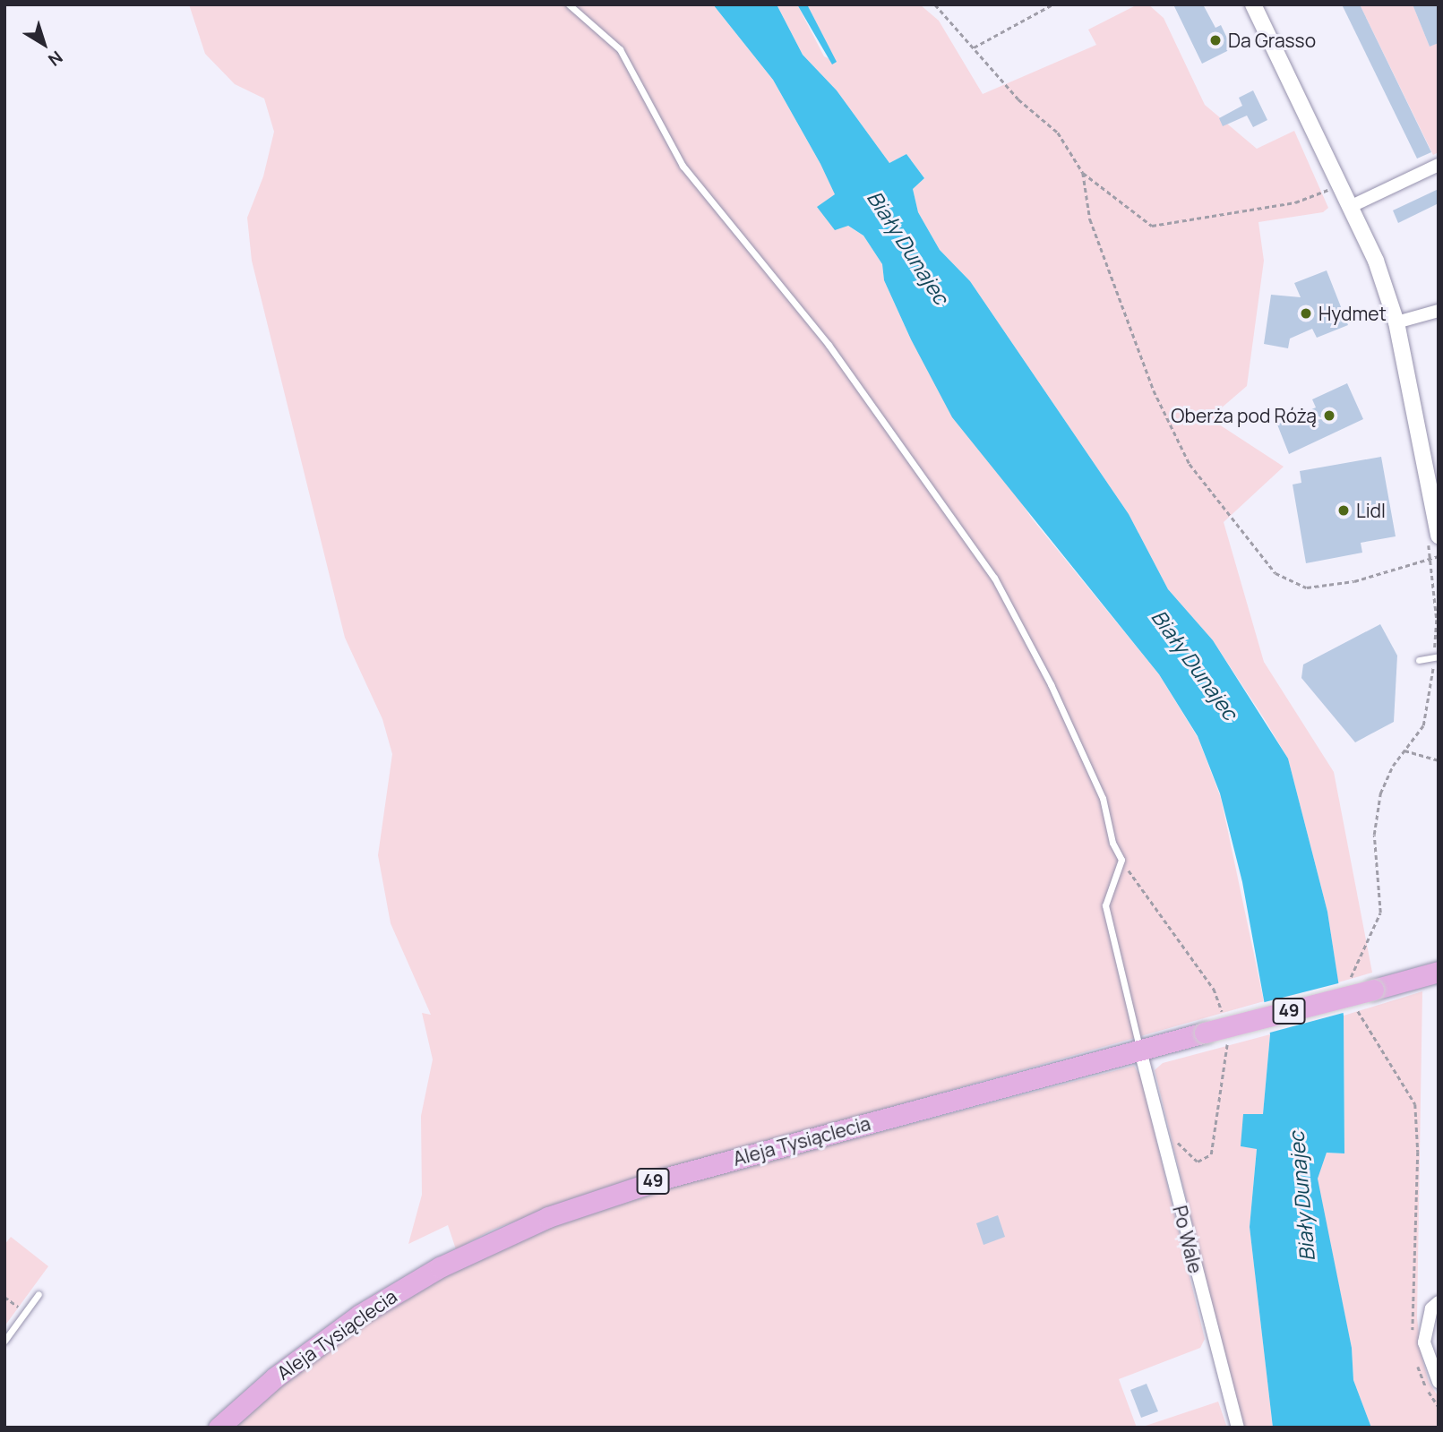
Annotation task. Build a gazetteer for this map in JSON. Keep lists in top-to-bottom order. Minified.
{"streets":{"main road":["49","Aleja Tysiąclecia"],"street":["Po Wale"]},"crossings":[["Aleja Tysiąclecia","Po Wale"]],"water":["Biały Dunajec"],"places":["Da Grasso","Hydmet","Oberża pod Różą","Lidl"],"north":"bottom right"}
